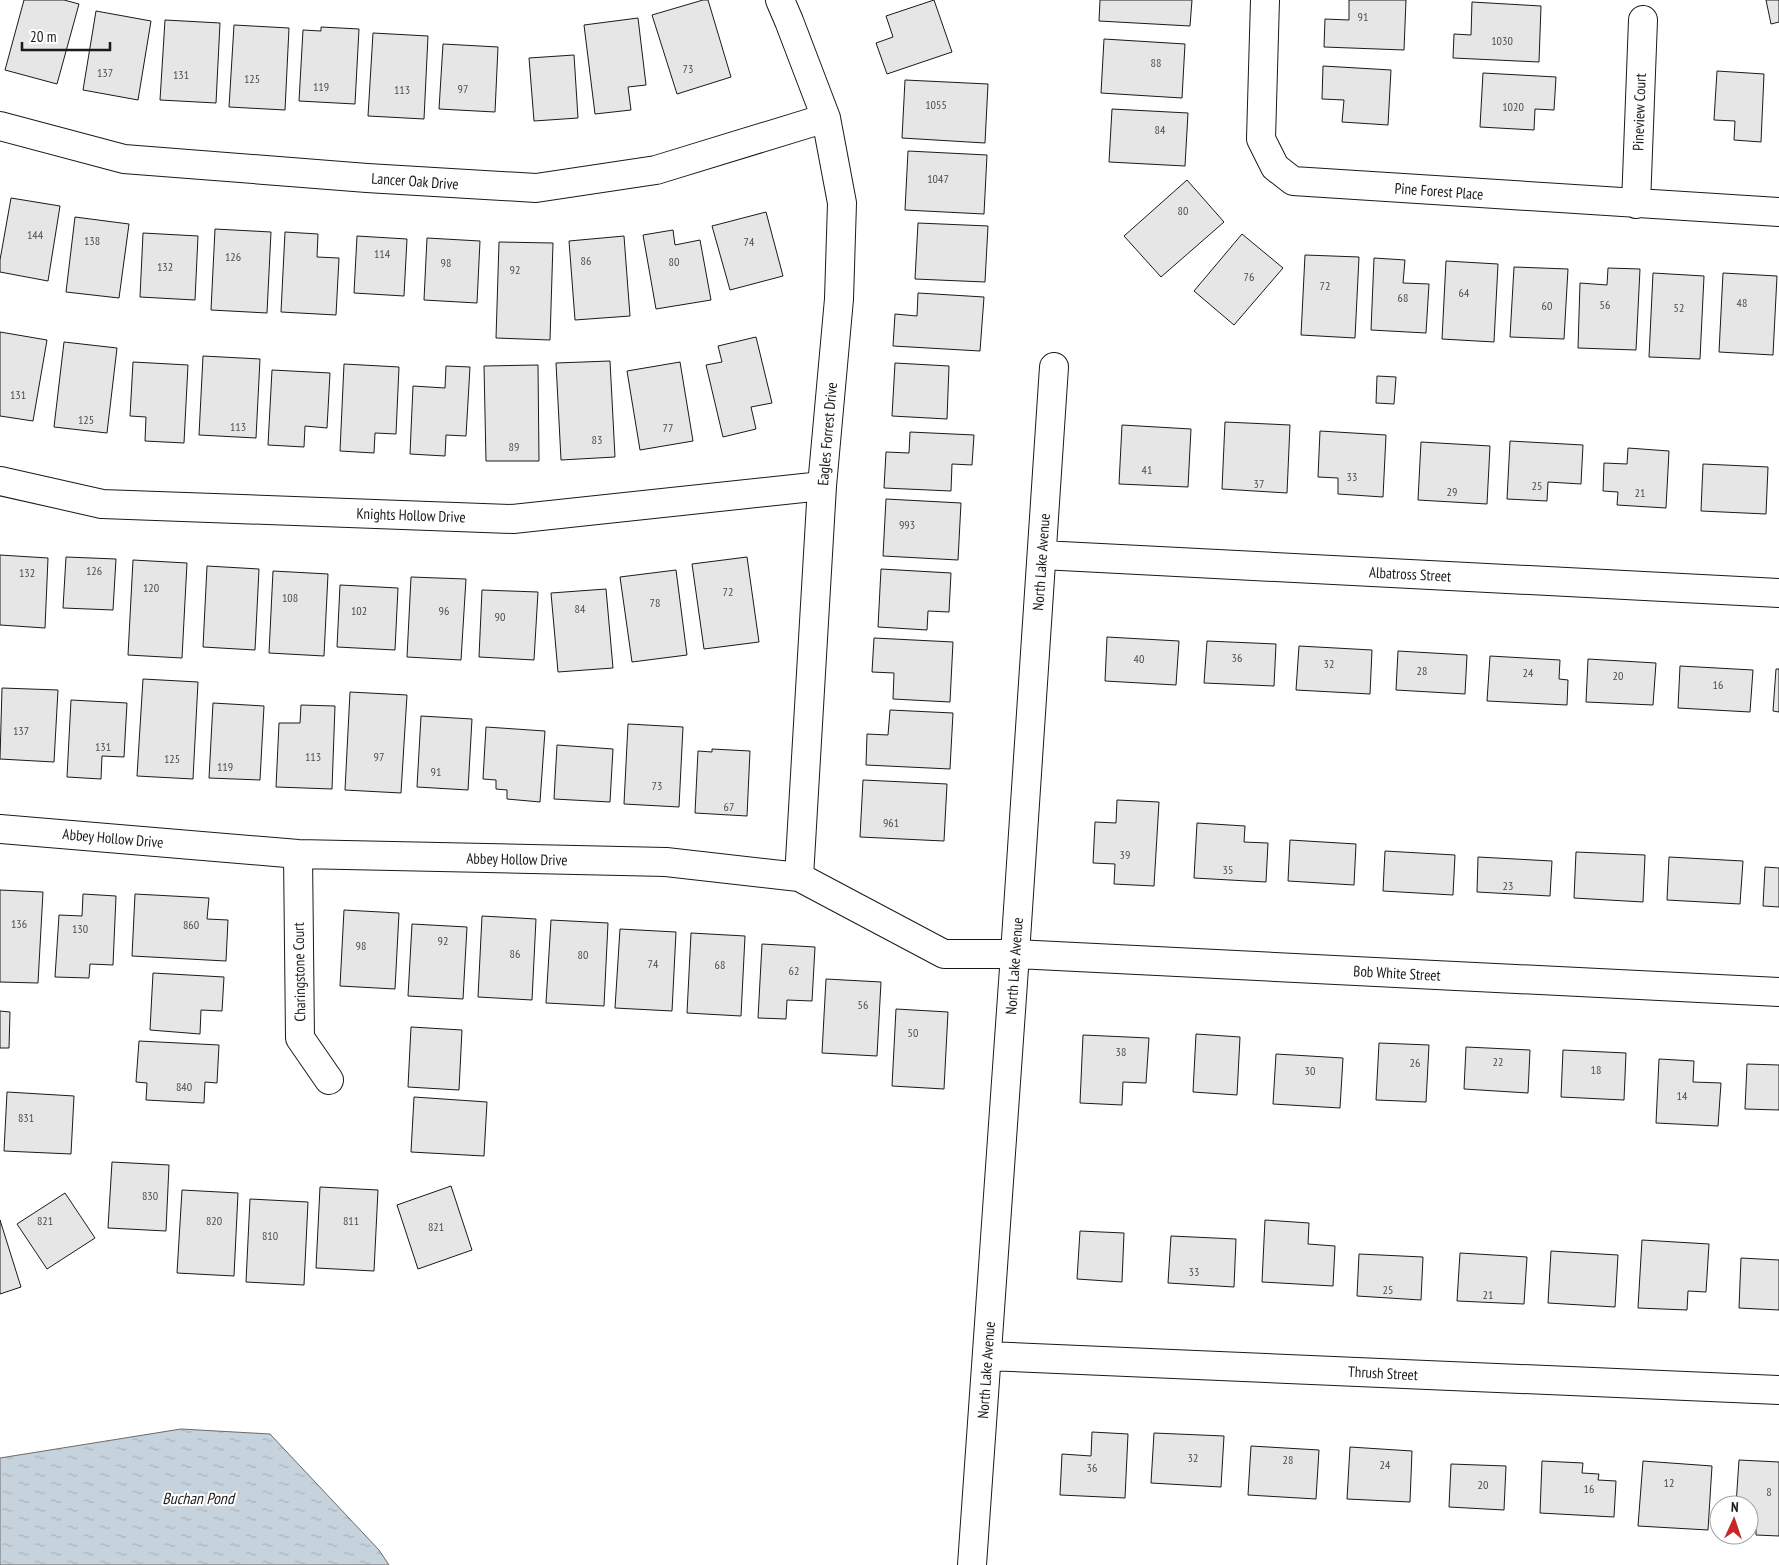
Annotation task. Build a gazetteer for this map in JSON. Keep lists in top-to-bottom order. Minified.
{"streets":{"street":["Pineview Court","Lancer Oak Drive","Pine Forest Place","Eagles Forrest Drive","Knights Hollow Drive","North Lake Avenue","Albatross Street","Abbey Hollow Drive","Charingstone Court","Bob White Street","Thrush Street"]},"crossings":[["Pineview Court","Pine Forest Place"],["Lancer Oak Drive","Eagles Forrest Drive"],["Eagles Forrest Drive","Knights Hollow Drive"],["Eagles Forrest Drive","Abbey Hollow Drive"],["North Lake Avenue","Albatross Street"],["North Lake Avenue","Abbey Hollow Drive"],["North Lake Avenue","Bob White Street"],["North Lake Avenue","Thrush Street"],["Abbey Hollow Drive","Charingstone Court"],["Abbey Hollow Drive","Bob White Street"]],"water":["Buchan Pond"],"house_numbers":["91","1030","88","73","137","131","125","119","97","113","1055","1020","84","1047","80","144","138","74","114","126","86","80","98","132","92","76","72","64","68","48","56","60","52","131","125","113","77","83","89","41","33","37","25","29","21","993","126","132","120","72","108","78","84","102","96","90","36","40","32","28","24","20","16","137","131","113","97","125","119","91","73","67","961","39","35","23","136","860","130","92","98","86","80","74","68","62","56","50","38","22","26","18","30","840","14","831","830","821","820","811","821","810","33","25","21","32","28","24","36","12","20","16","8"],"scale_bar":"20 m","north":"top"}
